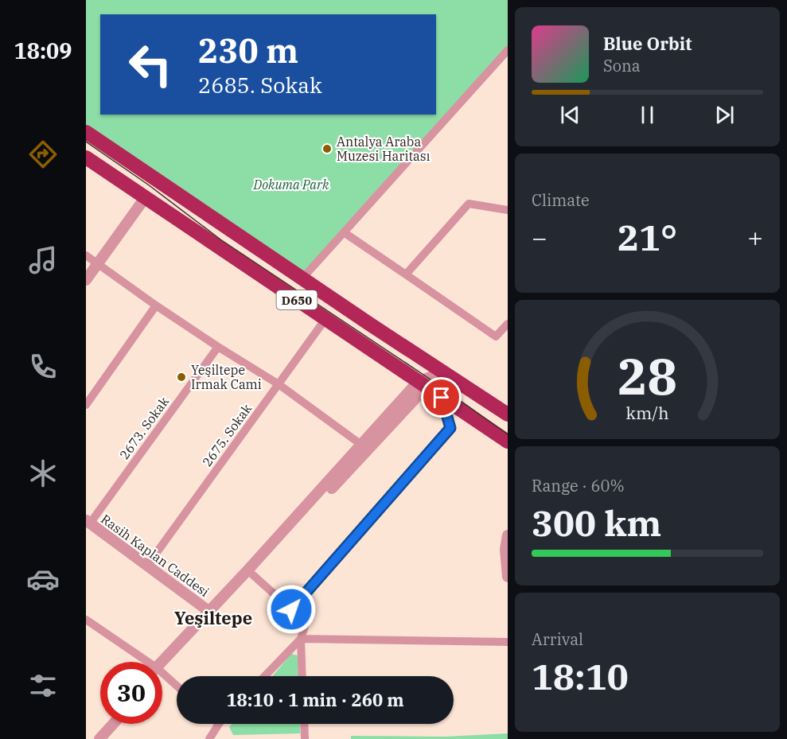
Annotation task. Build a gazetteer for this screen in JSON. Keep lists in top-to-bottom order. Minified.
{"streets":{"highway":["D650"],"street":["2673. Sokak","2675. Sokak","Rasih Kaplan Caddesi"]},"crossings":[["D650","2675. Sokak"],["2673. Sokak","Rasih Kaplan Caddesi"],["2675. Sokak","Rasih Kaplan Caddesi"]],"districts":["Yeşiltepe"],"parks":["Dokuma Park"],"places":["Antalya Araba Muzesi Haritası","Yeşiltepe Irmak Cami"],"page":{"tabs":"18:09","turn":["230 m","2685. Sokak"],"song":["Blue Orbit","Sona"],"tile":["Climate",["Range · 60%","300 km"],["Arrival","18:10"]],"heat":["−","21°","+"],"limit":"30","trip":"18:10 · 1 min · 260 m","gauge":["28","km/h"]}}
